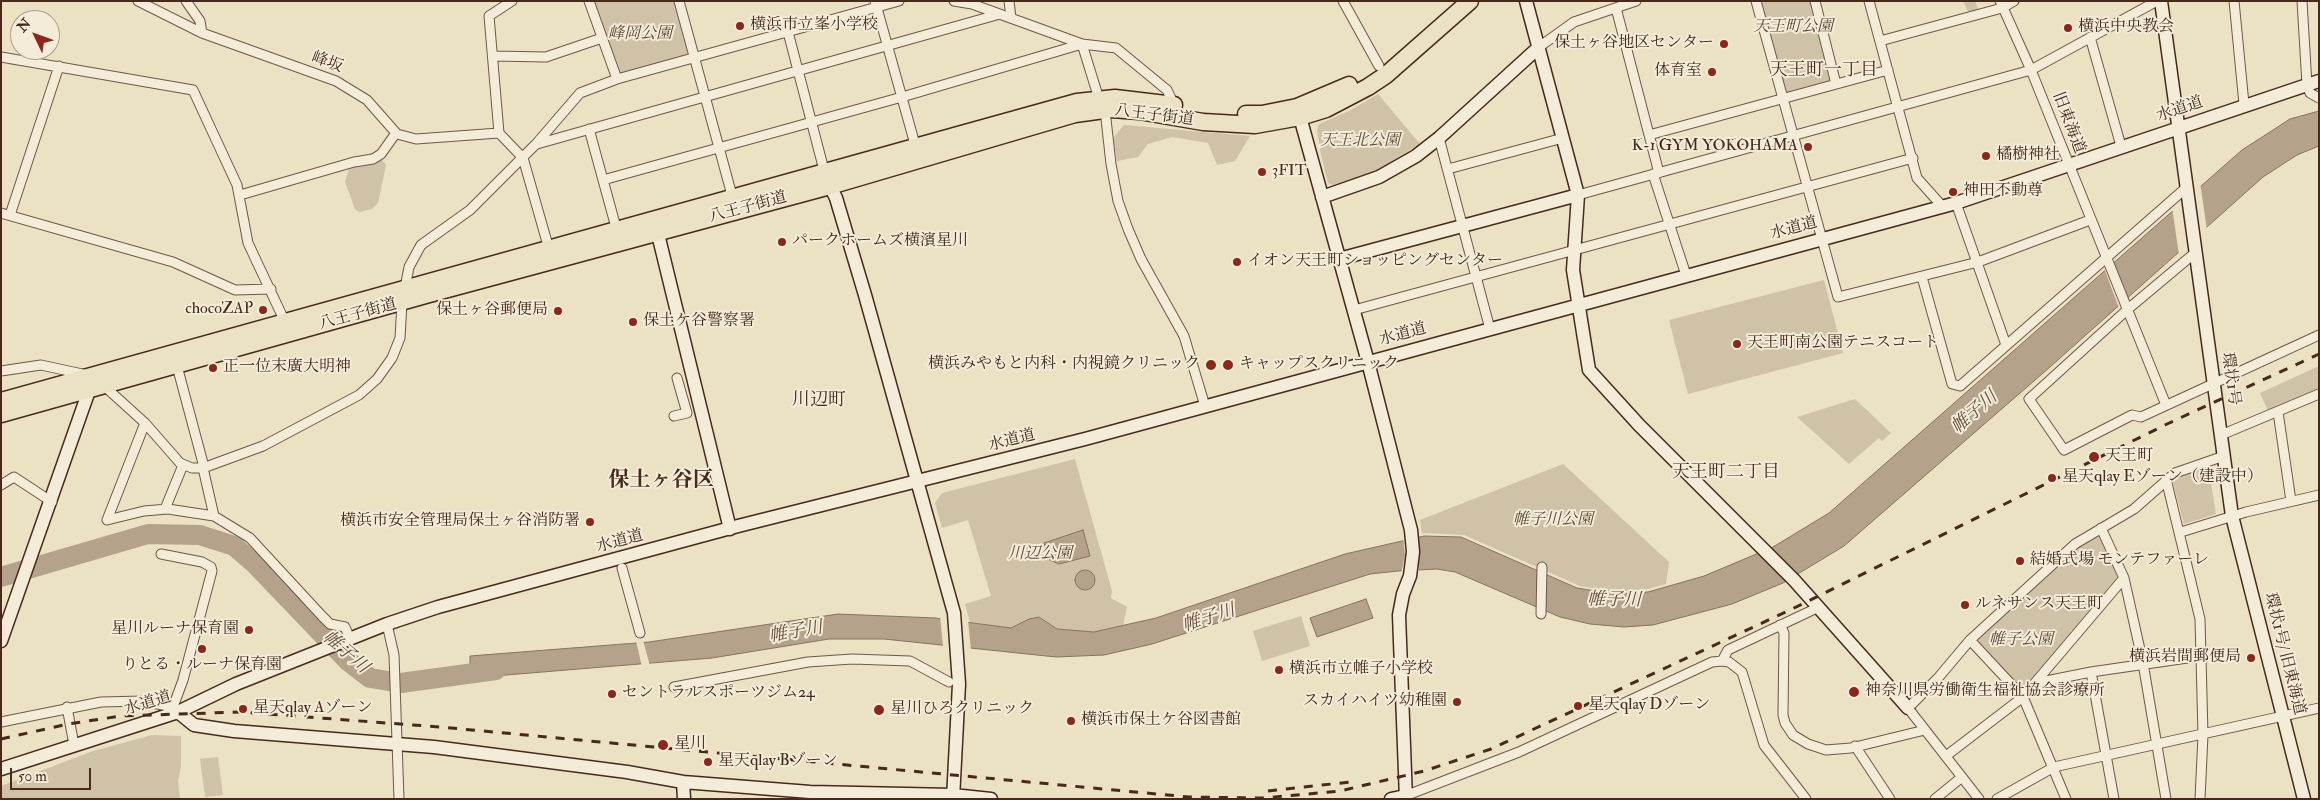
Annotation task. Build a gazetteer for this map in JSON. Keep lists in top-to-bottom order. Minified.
{"streets":{"highway":["八王子街道"],"street":["峰坂","水道道","旧東海道","環状1号","環状1号/ 旧東海道"]},"crossings":[["水道道","旧東海道"],["環状1号","環状1号/ 旧東海道"]],"districts":["天王町一丁目","川辺町","天王町二丁目","保土ヶ谷区"],"water":["帷子川"],"parks":["天王町公園","峰岡公園","天王北公園","帷子川公園","川辺公園","帷子公園"],"places":["横浜市立峯小学校","横浜中央教会","保土ヶ谷地区センター","体育室","K-1 GYM YOKOHAMA","橘樹神社","3FIT","神田不動尊","パークホームズ横濱星川","イオン天王町ショッピングセンター","chocoZAP","保土ヶ谷郵便局","保土ケ谷警察署","天王町南公園テニスコート","横浜みやもと内科・内視鏡クリニック","キャップスクリニック","正一位末廣大明神","天王町","星天qlay Eゾーン（建設中）","横浜市安全管理局保土ヶ谷消防署","結婚式場 モンテファーレ","ルネサンス天王町","星川ルーナ保育園","りとる・ルーナ保育園","横浜岩間郵便局","横浜市立帷子小学校","神奈川県労働衛生福祉協会診療所","セントラルスポーツジム24","スカイハイツ幼稚園","星天qlay Dゾーン","星天qlay Aゾーン","星川ひろクリニック","横浜市保土ケ谷図書館","星川","星天qlay Bゾーン"],"scale_bar":"50 m","north":"top left"}
